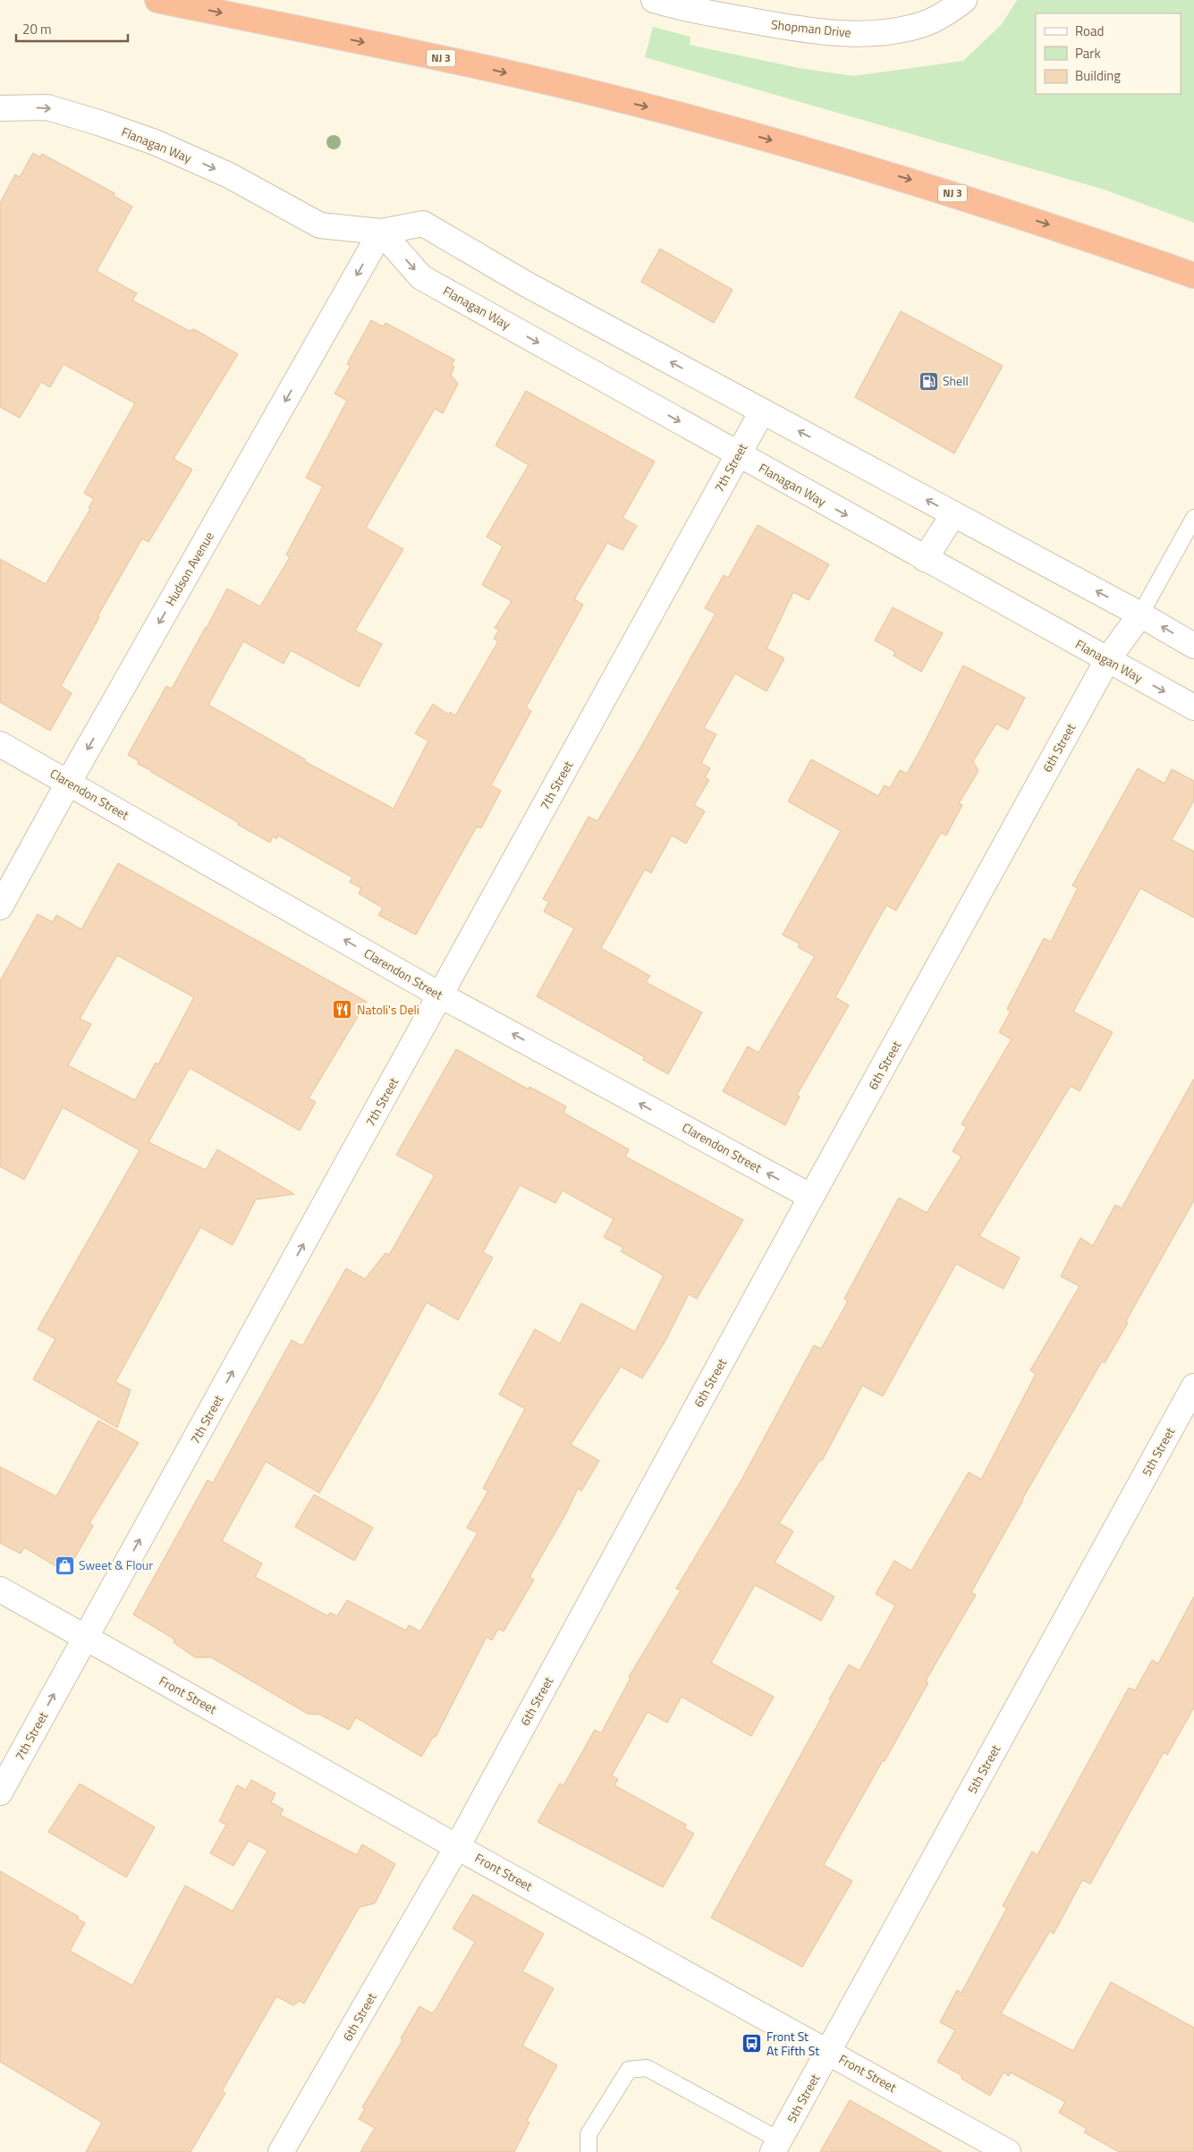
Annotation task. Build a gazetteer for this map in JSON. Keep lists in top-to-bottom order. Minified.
{"streets":{"highway":["NJ 3"],"street":["Shopman Drive","Flanagan Way","7th Street","Hudson Avenue","6th Street","Clarendon Street","5th Street","Front Street"]},"crossings":[["Flanagan Way","7th Street"],["Flanagan Way","Hudson Avenue"],["Flanagan Way","6th Street"],["7th Street","Clarendon Street"],["7th Street","Front Street"],["Hudson Avenue","Clarendon Street"],["6th Street","Clarendon Street"],["6th Street","Front Street"],["5th Street","Front Street"]],"one_way":["7th Street","Hudson Avenue","Clarendon Street"],"places":{"fuel station":["Shell"],"restaurant":["Natoli's Deli"],"shop":["Sweet & Flour"],"bus stop":["Front St At Fifth St"]},"legend":["Road","Park","Building"],"scale_bar":"20 m"}
